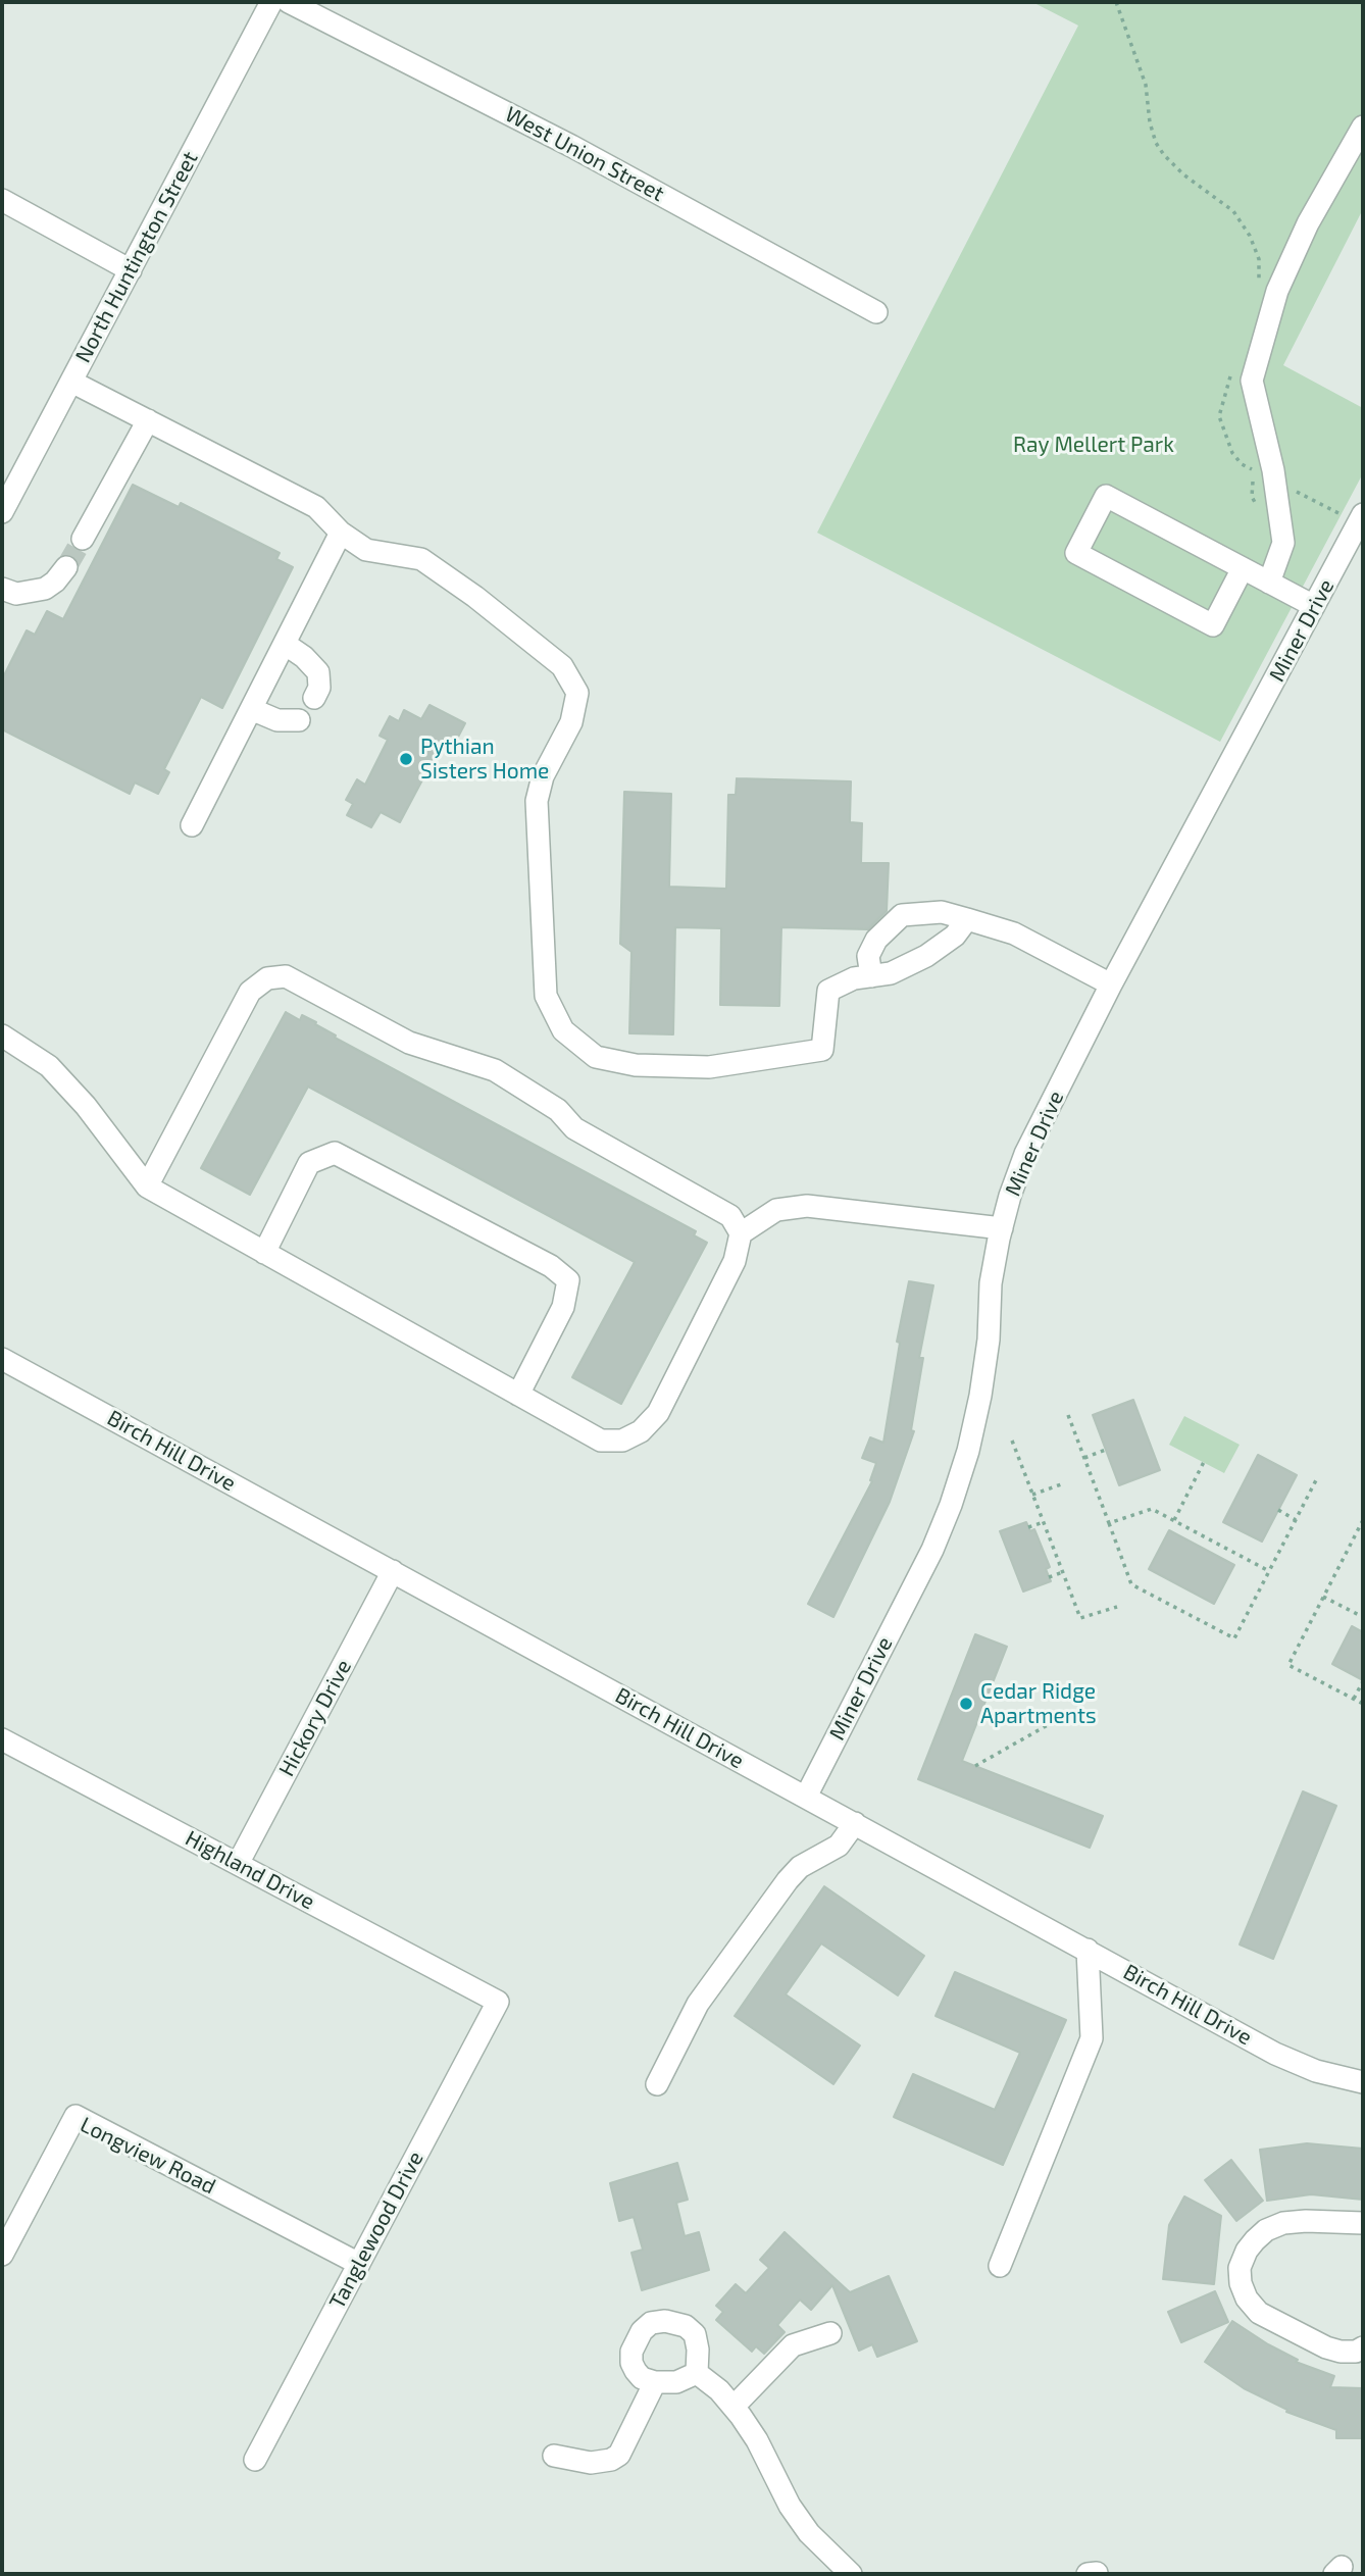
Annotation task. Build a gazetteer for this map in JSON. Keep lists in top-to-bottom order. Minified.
{"streets":{"street":["West Union Street","North Huntington Street","Miner Drive","Birch Hill Drive","Hickory Drive","Highland Drive","Longview Road","Tanglewood Drive"]},"crossings":[["Miner Drive","Birch Hill Drive"],["Birch Hill Drive","Hickory Drive"],["Hickory Drive","Highland Drive"],["Highland Drive","Tanglewood Drive"],["Longview Road","Tanglewood Drive"]],"parks":["Ray Mellert Park"],"places":["Pythian Sisters Home","Cedar Ridge Apartments"]}
